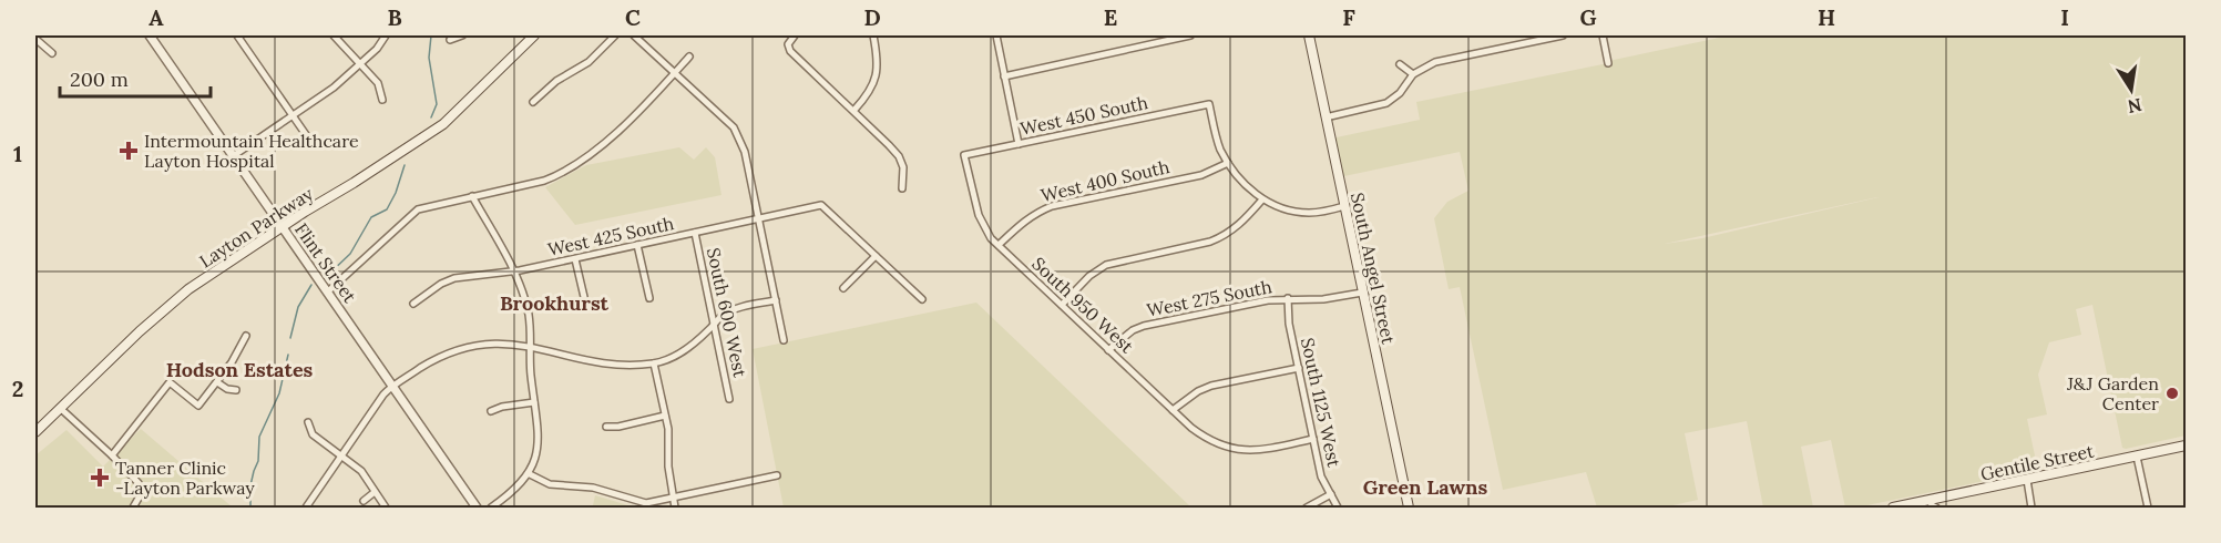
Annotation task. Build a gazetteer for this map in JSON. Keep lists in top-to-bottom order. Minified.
{"streets":{"main road":["Layton Parkway","South Angel Street","Gentile Street"],"street":["West 450 South","West 400 South","West 425 South","Flint Street","West 275 South","South 950 West","South 600 West","South 1125 West"]},"crossings":[["West 450 South","West 400 South"],["West 450 South","South 950 West"],["West 400 South","South 950 West"],["Layton Parkway","Flint Street"],["West 425 South","South 600 West"],["South Angel Street","West 275 South"],["West 275 South","South 950 West"],["West 275 South","South 1125 West"],["South 950 West","South 1125 West"]],"districts":["Brookhurst","Hodson Estates","Green Lawns"],"places":{"health":["Intermountain Healthcare Layton Hospital","Tanner Clinic -Layton Parkway"],"other":["J&J Garden Center"]},"scale_bar":"200 m","north":"bottom","grid":{"columns":["A","B","C","D","E","F","G","H","I"],"rows":["1","2"]}}
